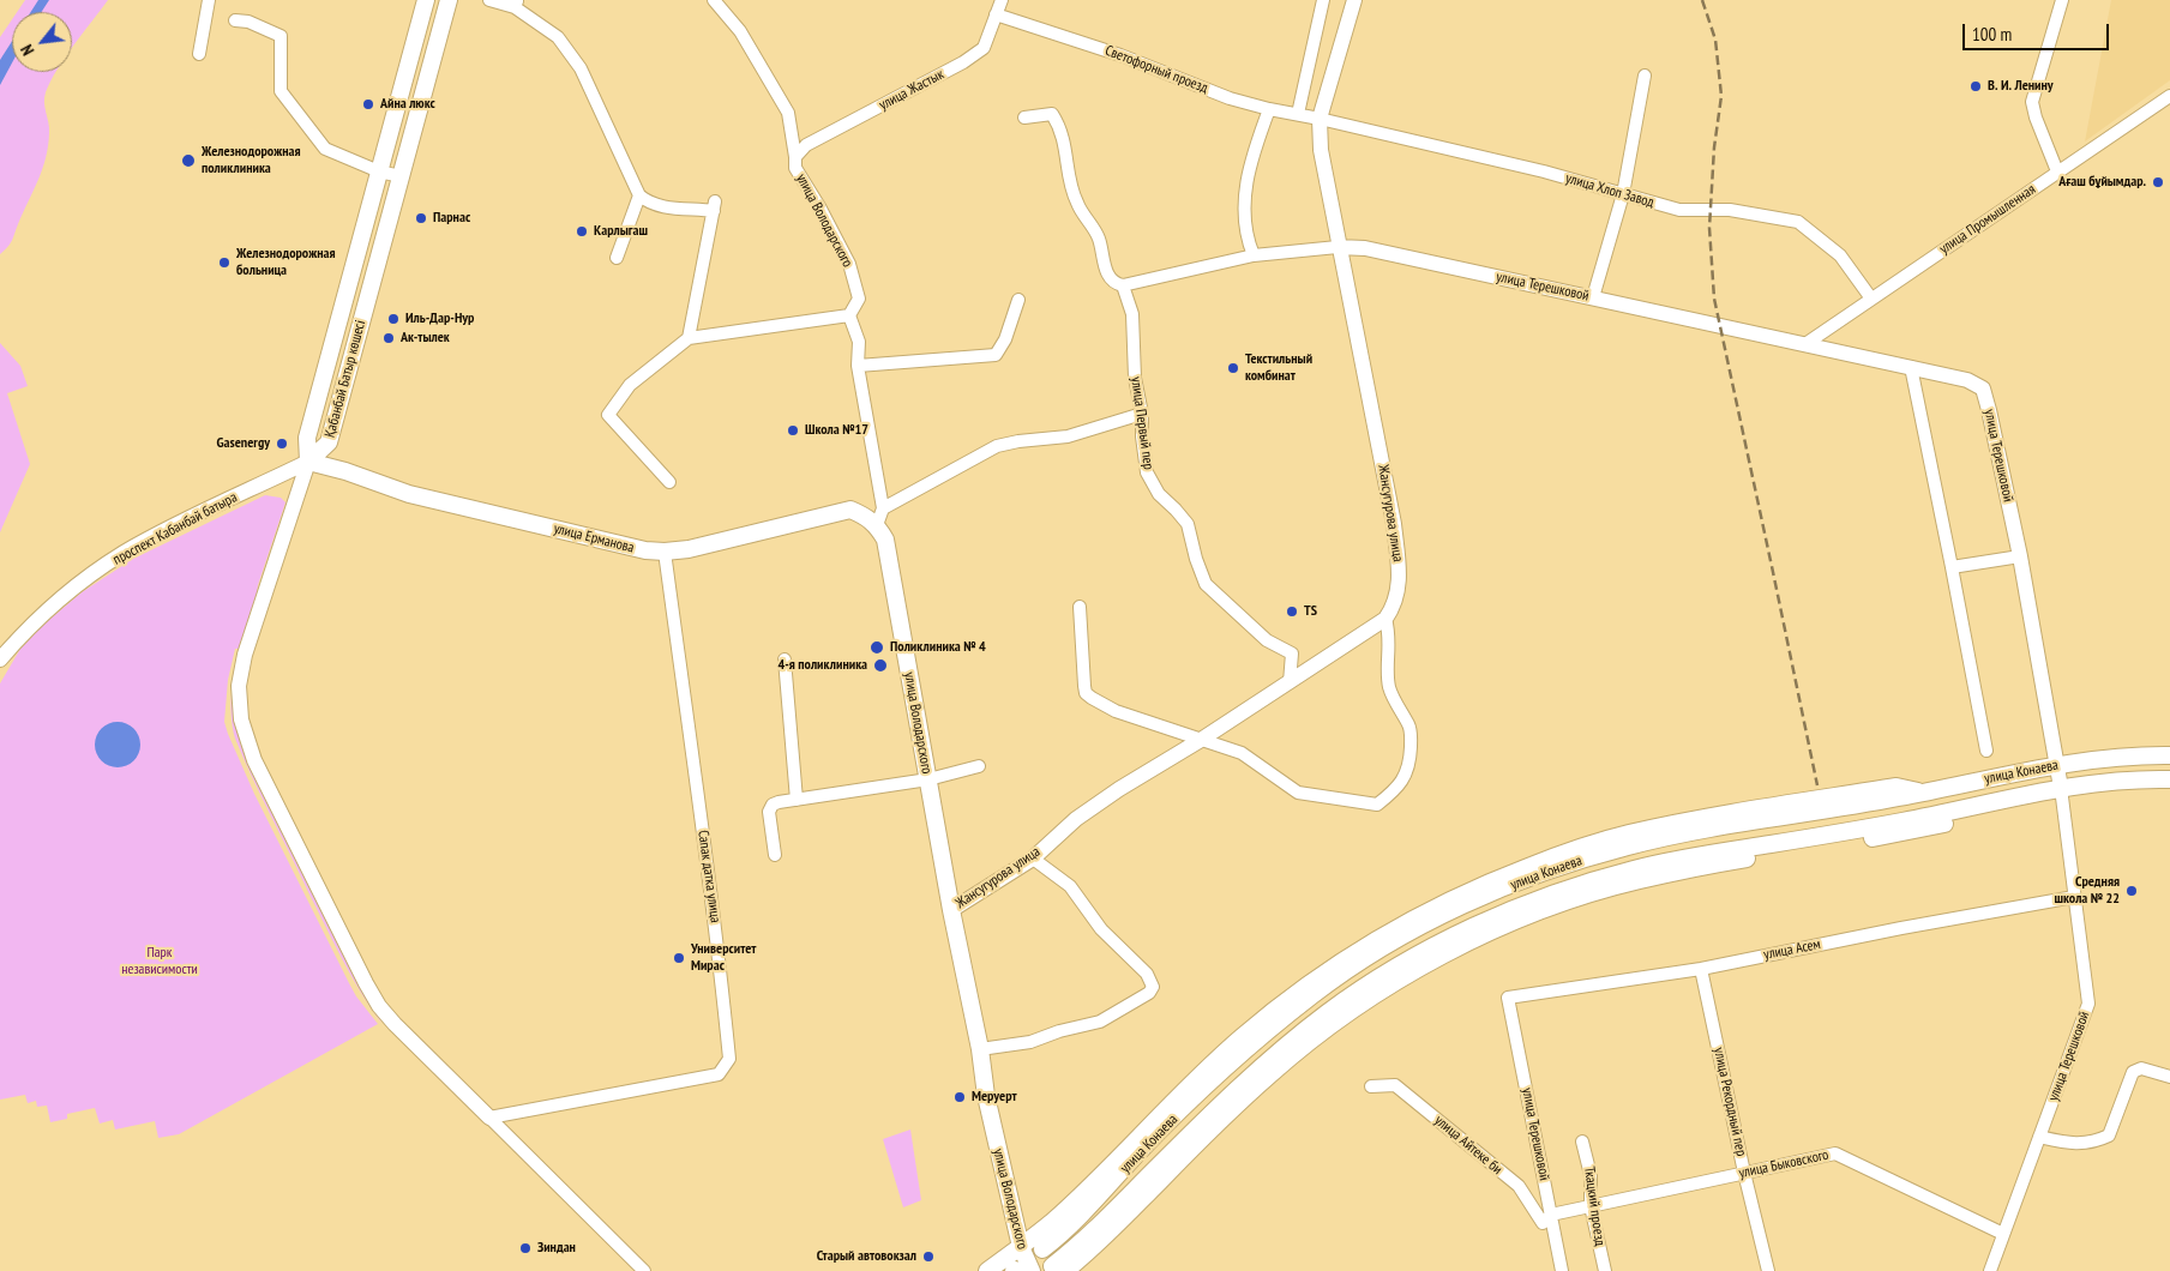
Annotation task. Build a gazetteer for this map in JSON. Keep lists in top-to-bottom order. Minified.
{"streets":{"main road":["улица Володарского","Қабанбай Батыр көшесі","улица Ерманова","улица Конаева"],"street":["Светофорный проезд","улица Жастык","улица Хлоп Завод","улица Промышленная","улица Терешковой","улица Первый пер","Жансугурова улица","проспект Кабанбай батыра","Сапак датка улица","улица Асем","улица Рекордный пер","улица Айтеке би","улица Быковского","Ткацкий проезд"]},"crossings":[["Светофорный проезд","улица Жастык"],["Светофорный проезд","улица Хлоп Завод"],["Светофорный проезд","Жансугурова улица"],["улица Жастык","улица Володарского"],["улица Хлоп Завод","улица Промышленная"],["улица Хлоп Завод","Жансугурова улица"],["улица Промышленная","улица Терешковой"],["улица Володарского","Жансугурова улица"],["улица Володарского","улица Ерманова"],["улица Володарского","улица Конаева"],["улица Терешковой","улица Первый пер"],["улица Терешковой","Жансугурова улица"],["улица Терешковой","улица Конаева"],["улица Терешковой","улица Асем"],["улица Терешковой","улица Айтеке би"],["улица Терешковой","улица Быковского"],["Қабанбай Батыр көшесі","проспект Кабанбай батыра"],["Қабанбай Батыр көшесі","улица Ерманова"],["улица Первый пер","Жансугурова улица"],["проспект Кабанбай батыра","улица Ерманова"],["улица Ерманова","Сапак датка улица"],["улица Асем","улица Рекордный пер"],["улица Рекордный пер","улица Быковского"],["улица Айтеке би","улица Быковского"],["улица Быковского","Ткацкий проезд"]],"parks":["Парк независимости"],"places":["В. И. Ленину","Айна люкс","Железнодорожная поликлиника","Ағаш бұйымдар.","Парнас","Карлыгаш","Железнодорожная больница","Иль-Дар-Нур","Ак-тылек","Текстильный комбинат","Школа №17","Gasenergy","TS","Поликлиника № 4","4-я поликлиника","Средняя школа № 22","Университет Мирас","Меруерт","Зиндан","Старый автовокзал"],"scale_bar":"100 m","north":"bottom left"}
